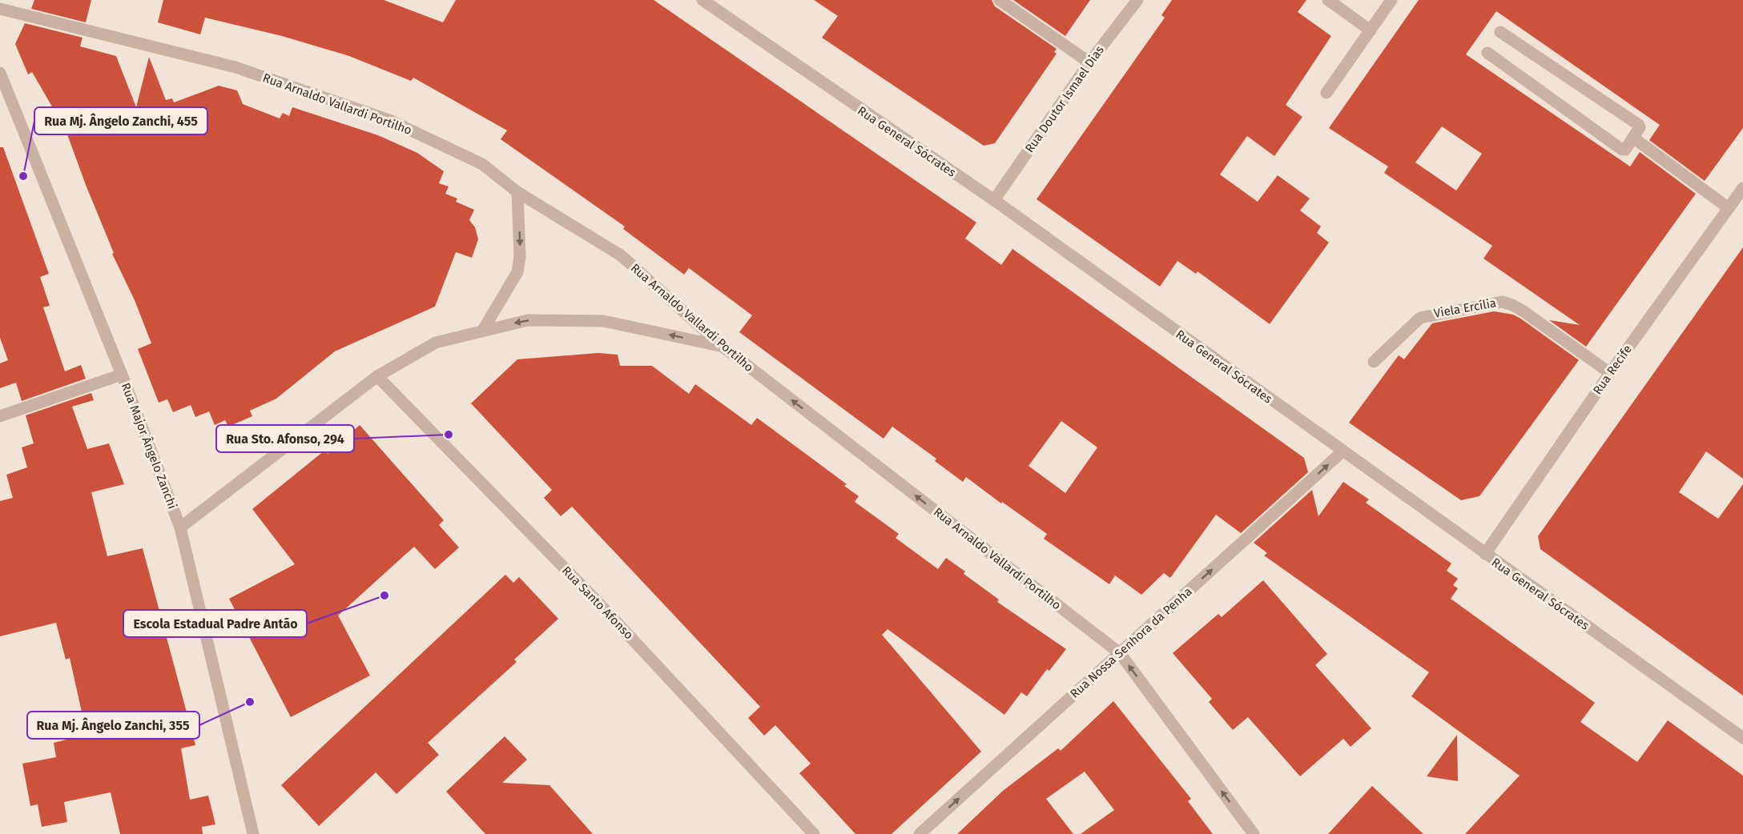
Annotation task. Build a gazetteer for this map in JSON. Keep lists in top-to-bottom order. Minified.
{"streets":{"street":["Rua Doutor Ismael Dias","Rua Arnaldo Vallardi Portilho","Rua General Sócrates","Viela Ercília","Rua Recife","Rua Major Ângelo Zanchi","Rua Santo Afonso","Rua Nossa Senhora da Penha"]},"crossings":[["Rua Doutor Ismael Dias","Rua General Sócrates"],["Rua Arnaldo Vallardi Portilho","Rua Nossa Senhora da Penha"],["Rua General Sócrates","Rua Recife"],["Rua General Sócrates","Rua Nossa Senhora da Penha"],["Viela Ercília","Rua Recife"]],"one_way":["Rua Arnaldo Vallardi Portilho","Rua Nossa Senhora da Penha"],"places":["Rua Mj. Ângelo Zanchi, 455","Rua Sto. Afonso, 294","Escola Estadual Padre Antão","Rua Mj. Ângelo Zanchi, 355"]}
